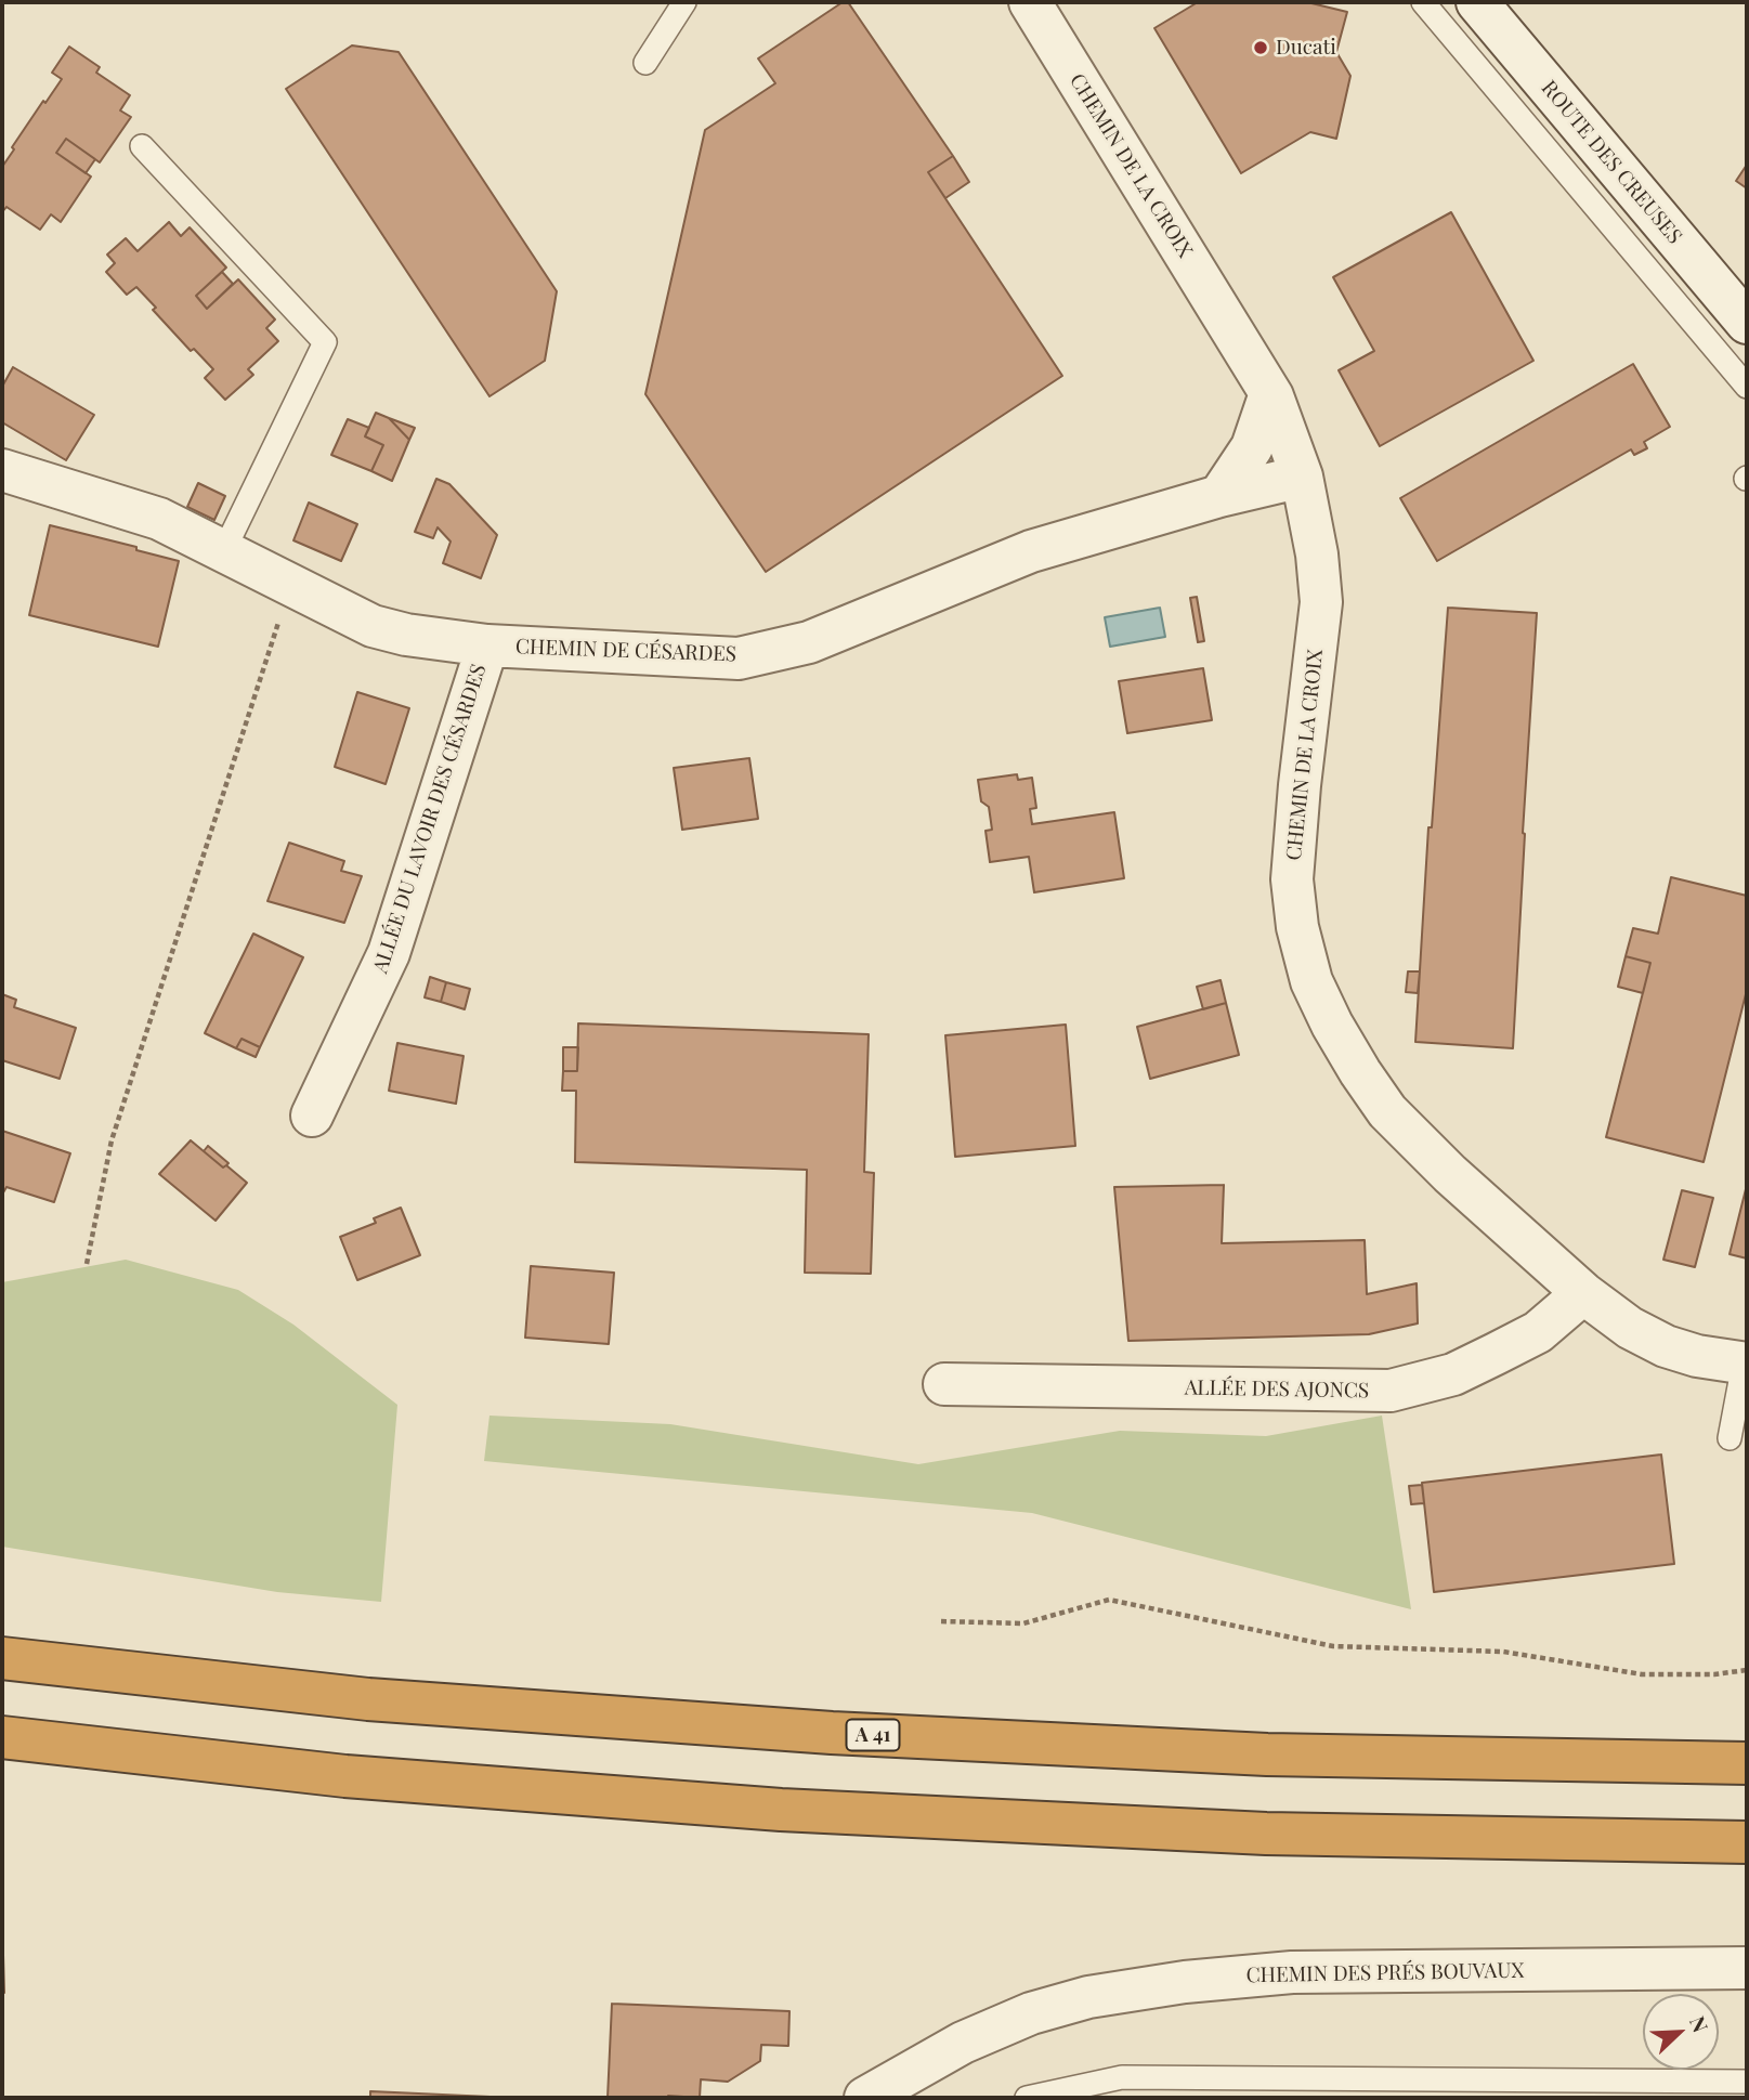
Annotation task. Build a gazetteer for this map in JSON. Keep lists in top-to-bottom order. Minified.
{"streets":{"highway":["A 41"],"street":["ROUTE DES CREUSES","CHEMIN DE LA CROIX","CHEMIN DE CÉSARDES","ALLÉE DU LAVOIR DES CÉSARDES","ALLÉE DES AJONCS","CHEMIN DES PRÉS BOUVAUX"]},"crossings":[["CHEMIN DE LA CROIX","CHEMIN DE CÉSARDES"],["CHEMIN DE LA CROIX","ALLÉE DES AJONCS"],["CHEMIN DE CÉSARDES","ALLÉE DU LAVOIR DES CÉSARDES"]],"places":["Ducati"],"north":"top right"}
